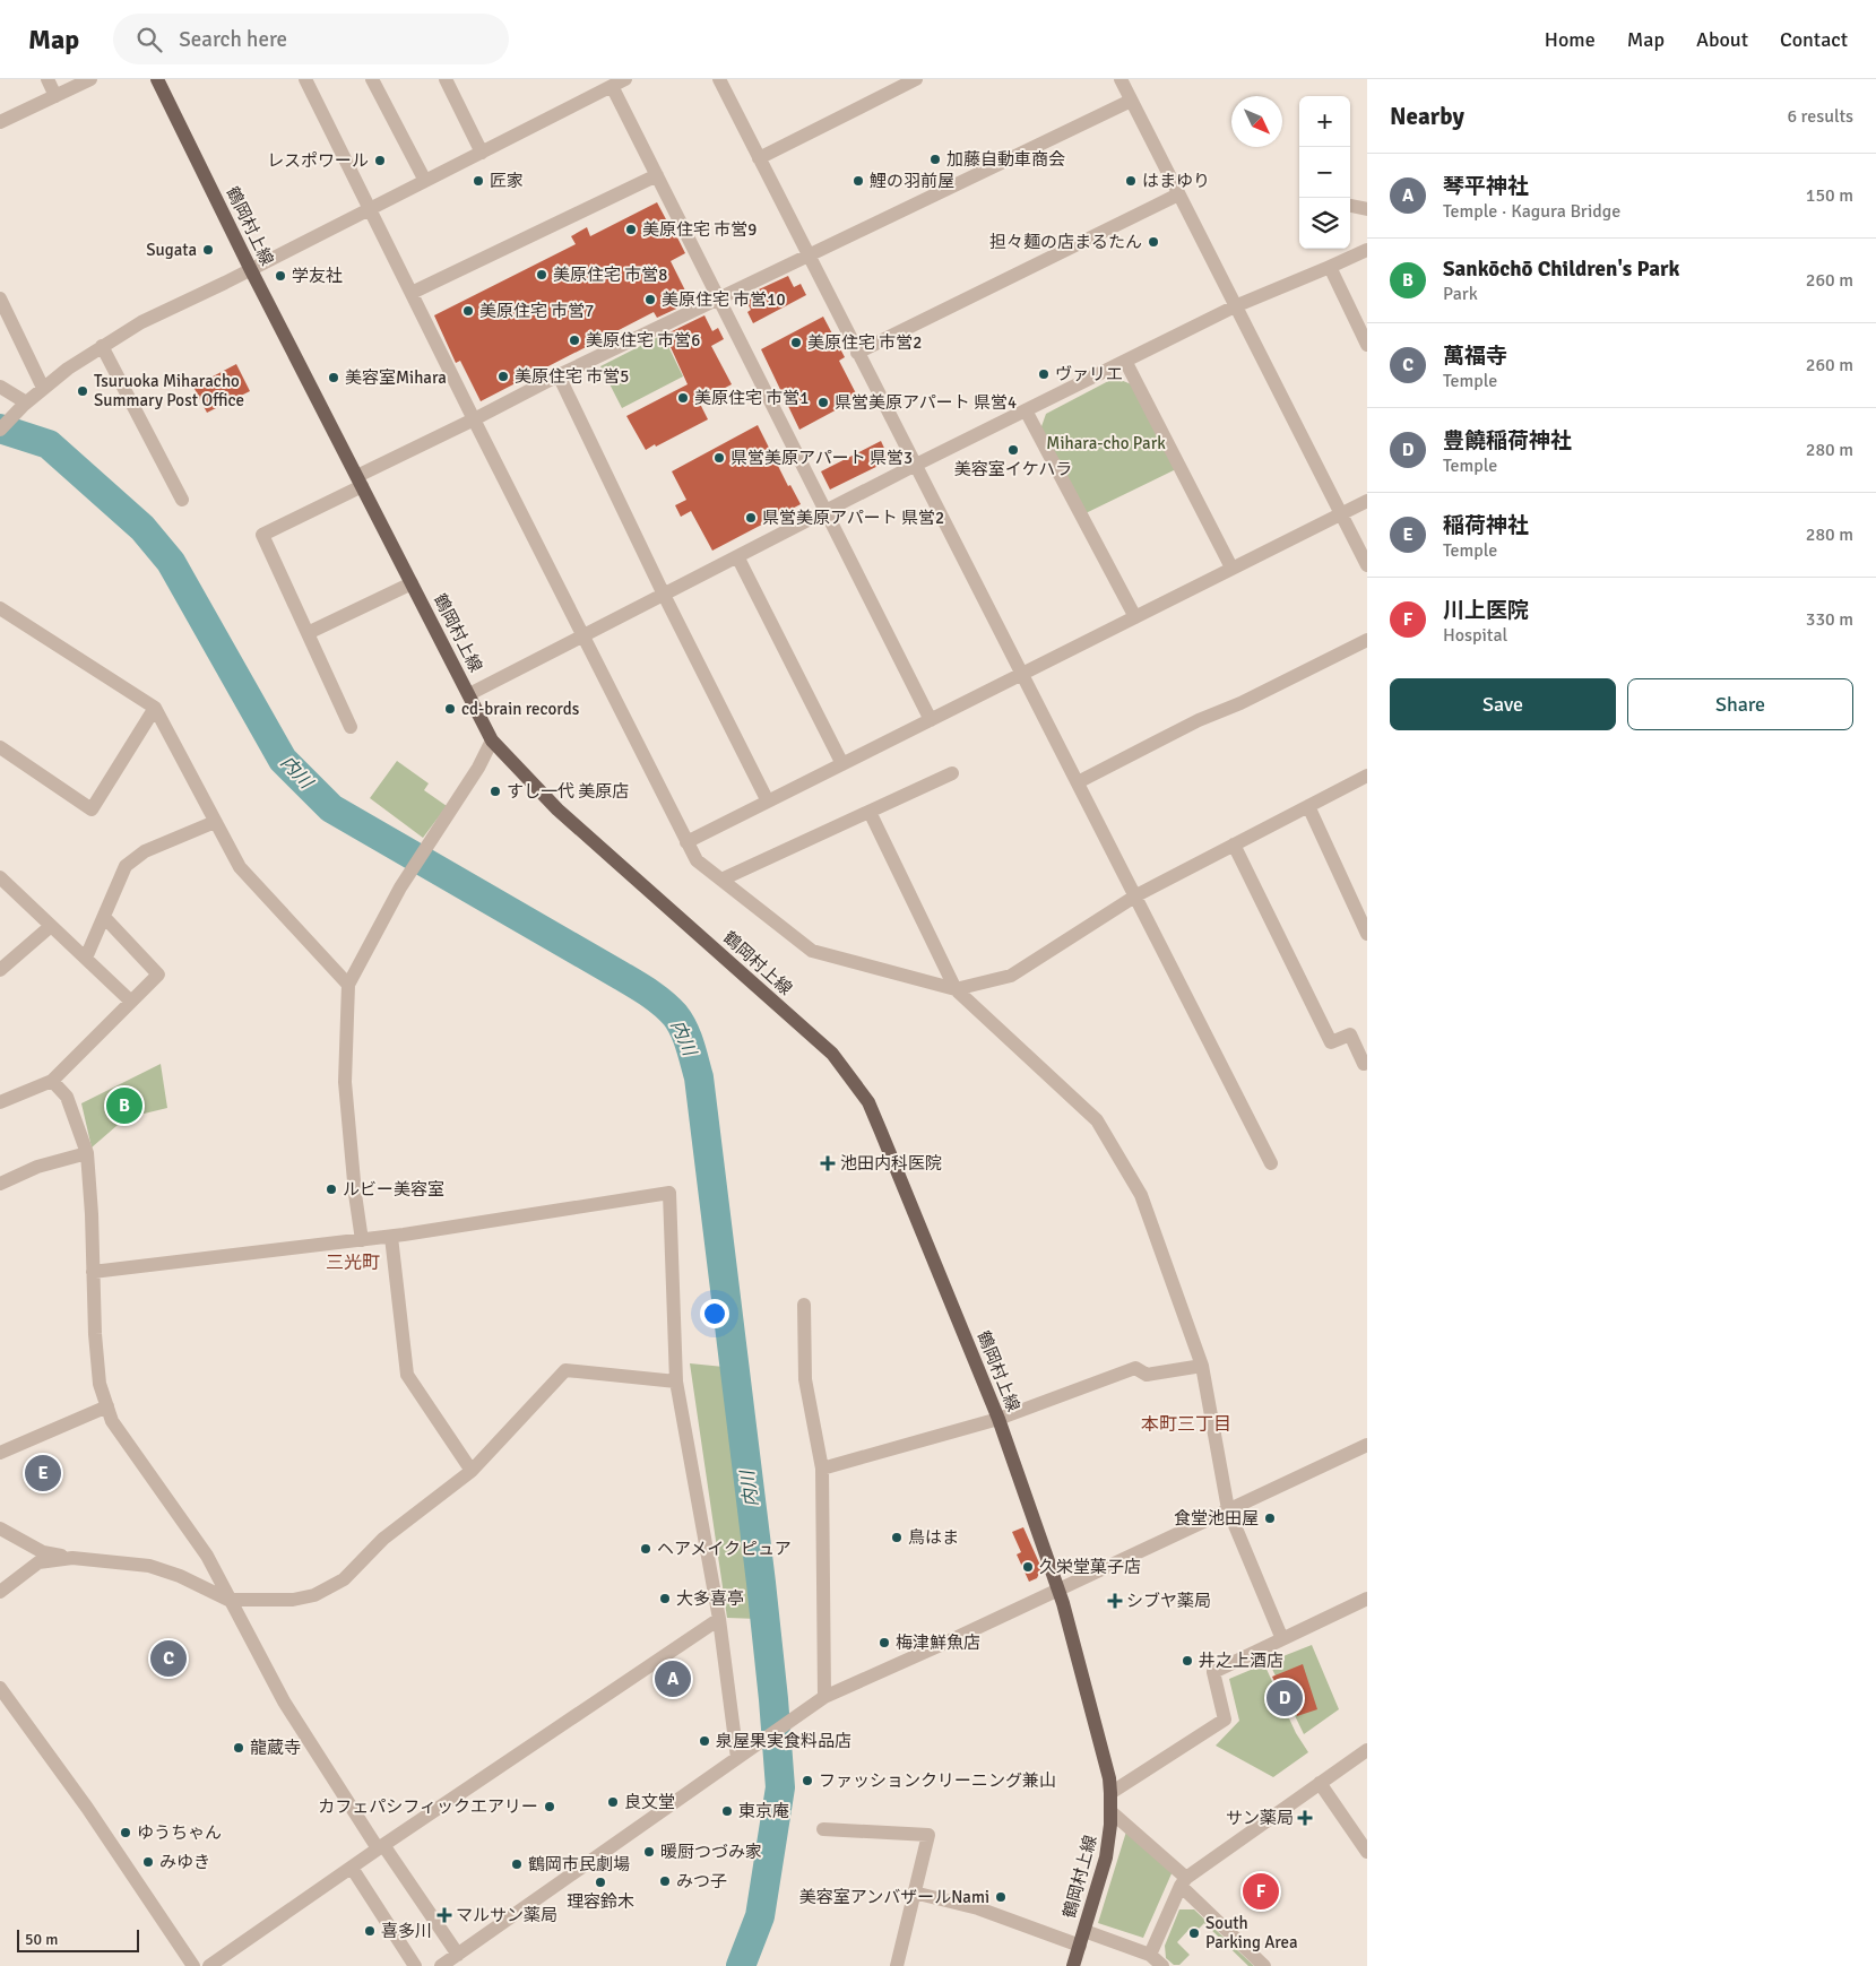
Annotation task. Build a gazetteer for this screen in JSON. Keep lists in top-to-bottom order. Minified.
{"streets":{"main road":["鶴岡村上線"]},"districts":["三光町","本町三丁目"],"water":["内川"],"parks":["Mihara-cho Park"],"places":{"other":["加藤自動車商会","レスポワール","匠家","鯉の羽前屋","はまゆり","美原住宅 市営9","担々麺の店まるたん","Sugata","美原住宅 市営8","学友社","美原住宅 市営10","美原住宅 市営7","美原住宅 市営6","美原住宅 市営2","ヴァリエ","美原住宅 市営5","美容室Mihara","Tsuruoka Miharacho Summary Post Office","美原住宅 市営1","県営美原アパート 県営4","美容室イケハラ","県営美原アパート 県営3","県営美原アパート 県営2","cd-brain records","すし一代 美原店","ルビー美容室","食堂池田屋","鳥はま","ヘアメイクピュア","久栄堂菓子店","大多喜亭","梅津鮮魚店","井之上酒店","泉屋果実食料品店","龍蔵寺","ファッションクリーニング兼山","良文堂","カフェパシフィックエアリー","東京庵","ゆうちゃん","暖厨つづみ家","みゆき","鶴岡市民劇場","みつ子","理容鈴木","美容室アンバザールNami","喜多川","South Parking Area"],"health":["池田内科医院","シブヤ薬局","サン薬局","マルサン薬局"]},"scale_bar":"50 m","north":"bottom right","page":{"header":"Map","search":"Search here","nav":["Home","Map","About","Contact"],"heading":["Nearby","6 results"],"map_buttons":["+","−"],"list":[{"mark":"A","name":"琴平神社","note":"Temple · Kagura Bridge","value":"150 m"},{"mark":"B","name":"Sankōchō Children's Park","note":"Park","value":"260 m"},{"mark":"C","name":"萬福寺","note":"Temple","value":"260 m"},{"mark":"D","name":"豊饒稲荷神社","note":"Temple","value":"280 m"},{"mark":"E","name":"稲荷神社","note":"Temple","value":"280 m"},{"mark":"F","name":"川上医院","note":"Hospital","value":"330 m"}],"buttons":["Save","Share"],"pins":["B","E","C","A","D","F"],"scale":"50 m"}}
